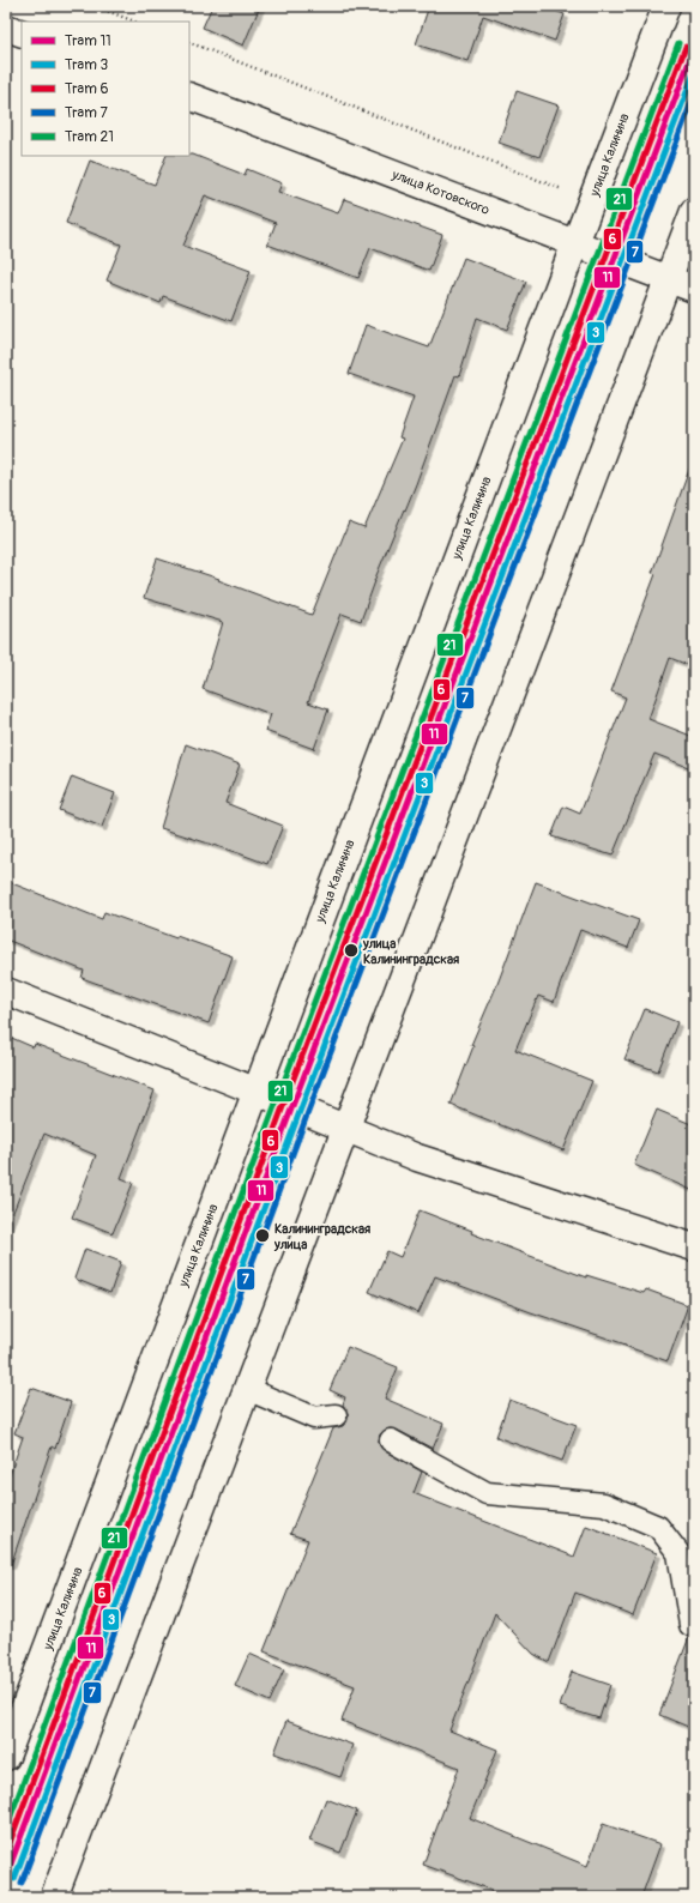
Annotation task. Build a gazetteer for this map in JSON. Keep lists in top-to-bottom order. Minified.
{"streets":{"street":["улица Калинина","улица Котовского"]},"crossings":[["улица Калинина","улица Котовского"]],"places":["улица Калининградская","Калининградская улица"],"lines":["tram line 21","tram line 6","tram line 11","tram line 3","tram line 7"],"legend":["Tram 11","Tram 3","Tram 6","Tram 7","Tram 21"]}
